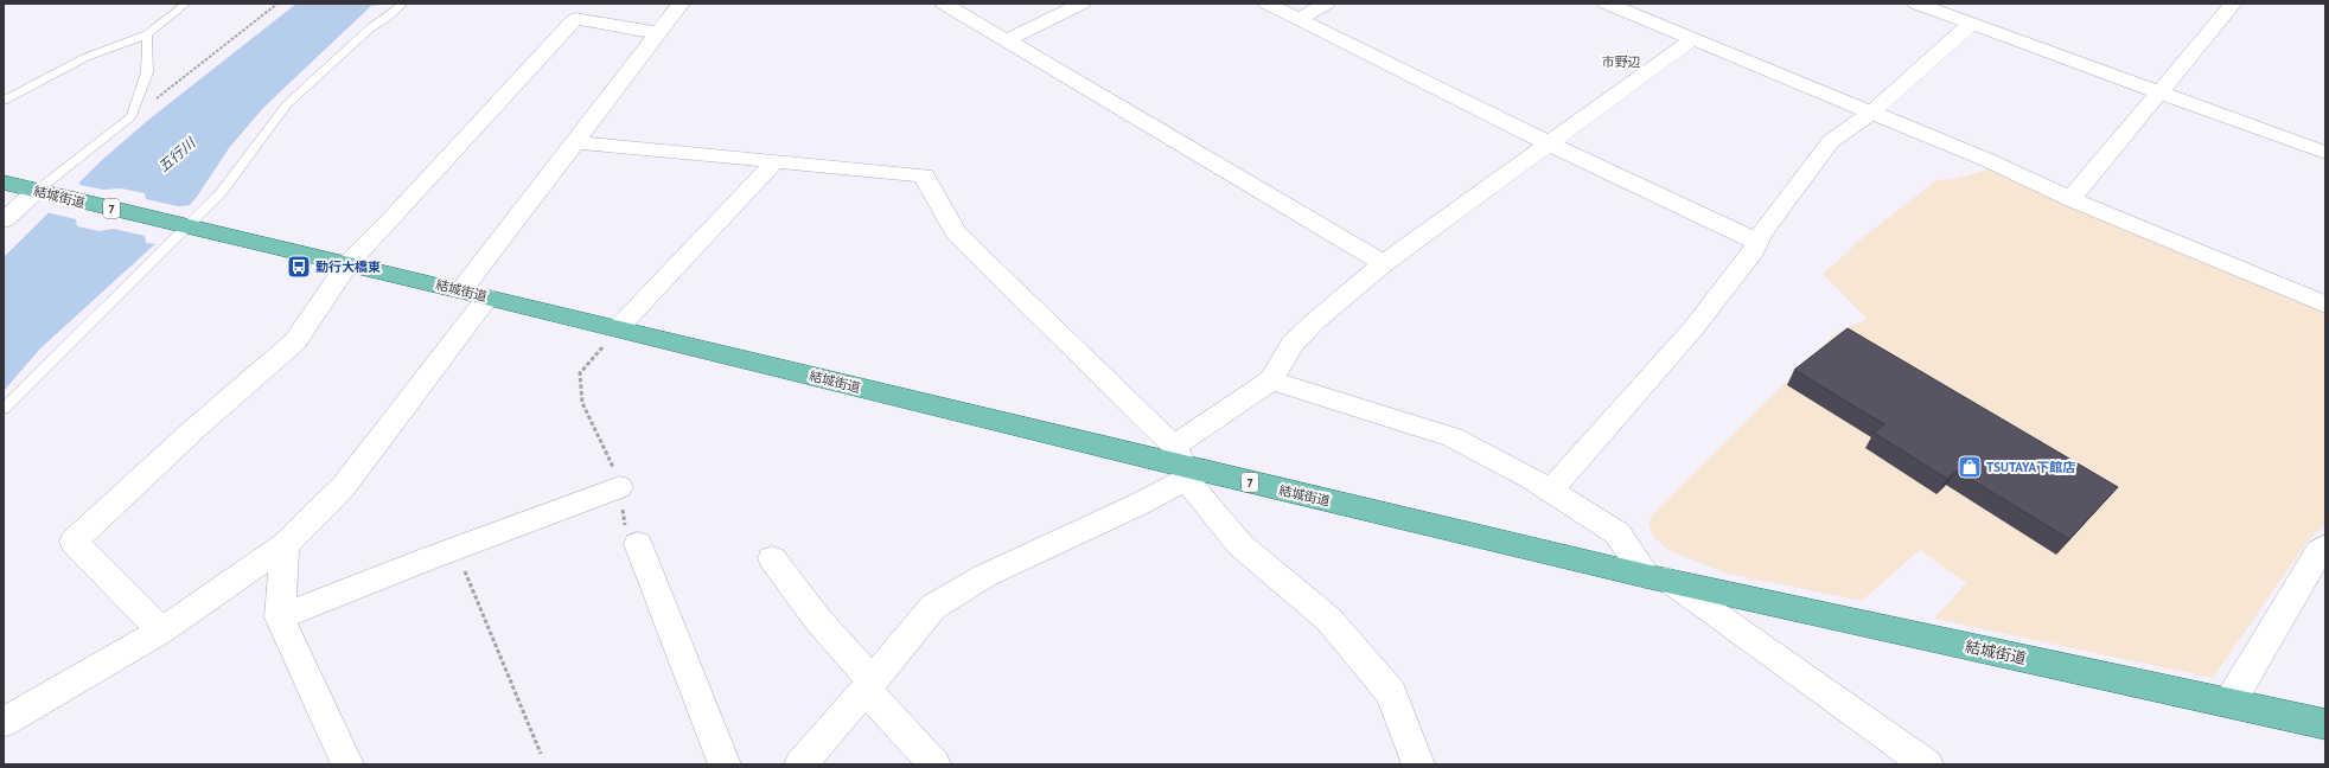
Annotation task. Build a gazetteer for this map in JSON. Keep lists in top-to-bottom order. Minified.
{"streets":{"main road":["結城街道","7"]},"districts":["市野辺"],"water":["五行川"],"places":{"bus stop":["勤行大橋東"],"shop":["TSUTAYA下館店"]}}
